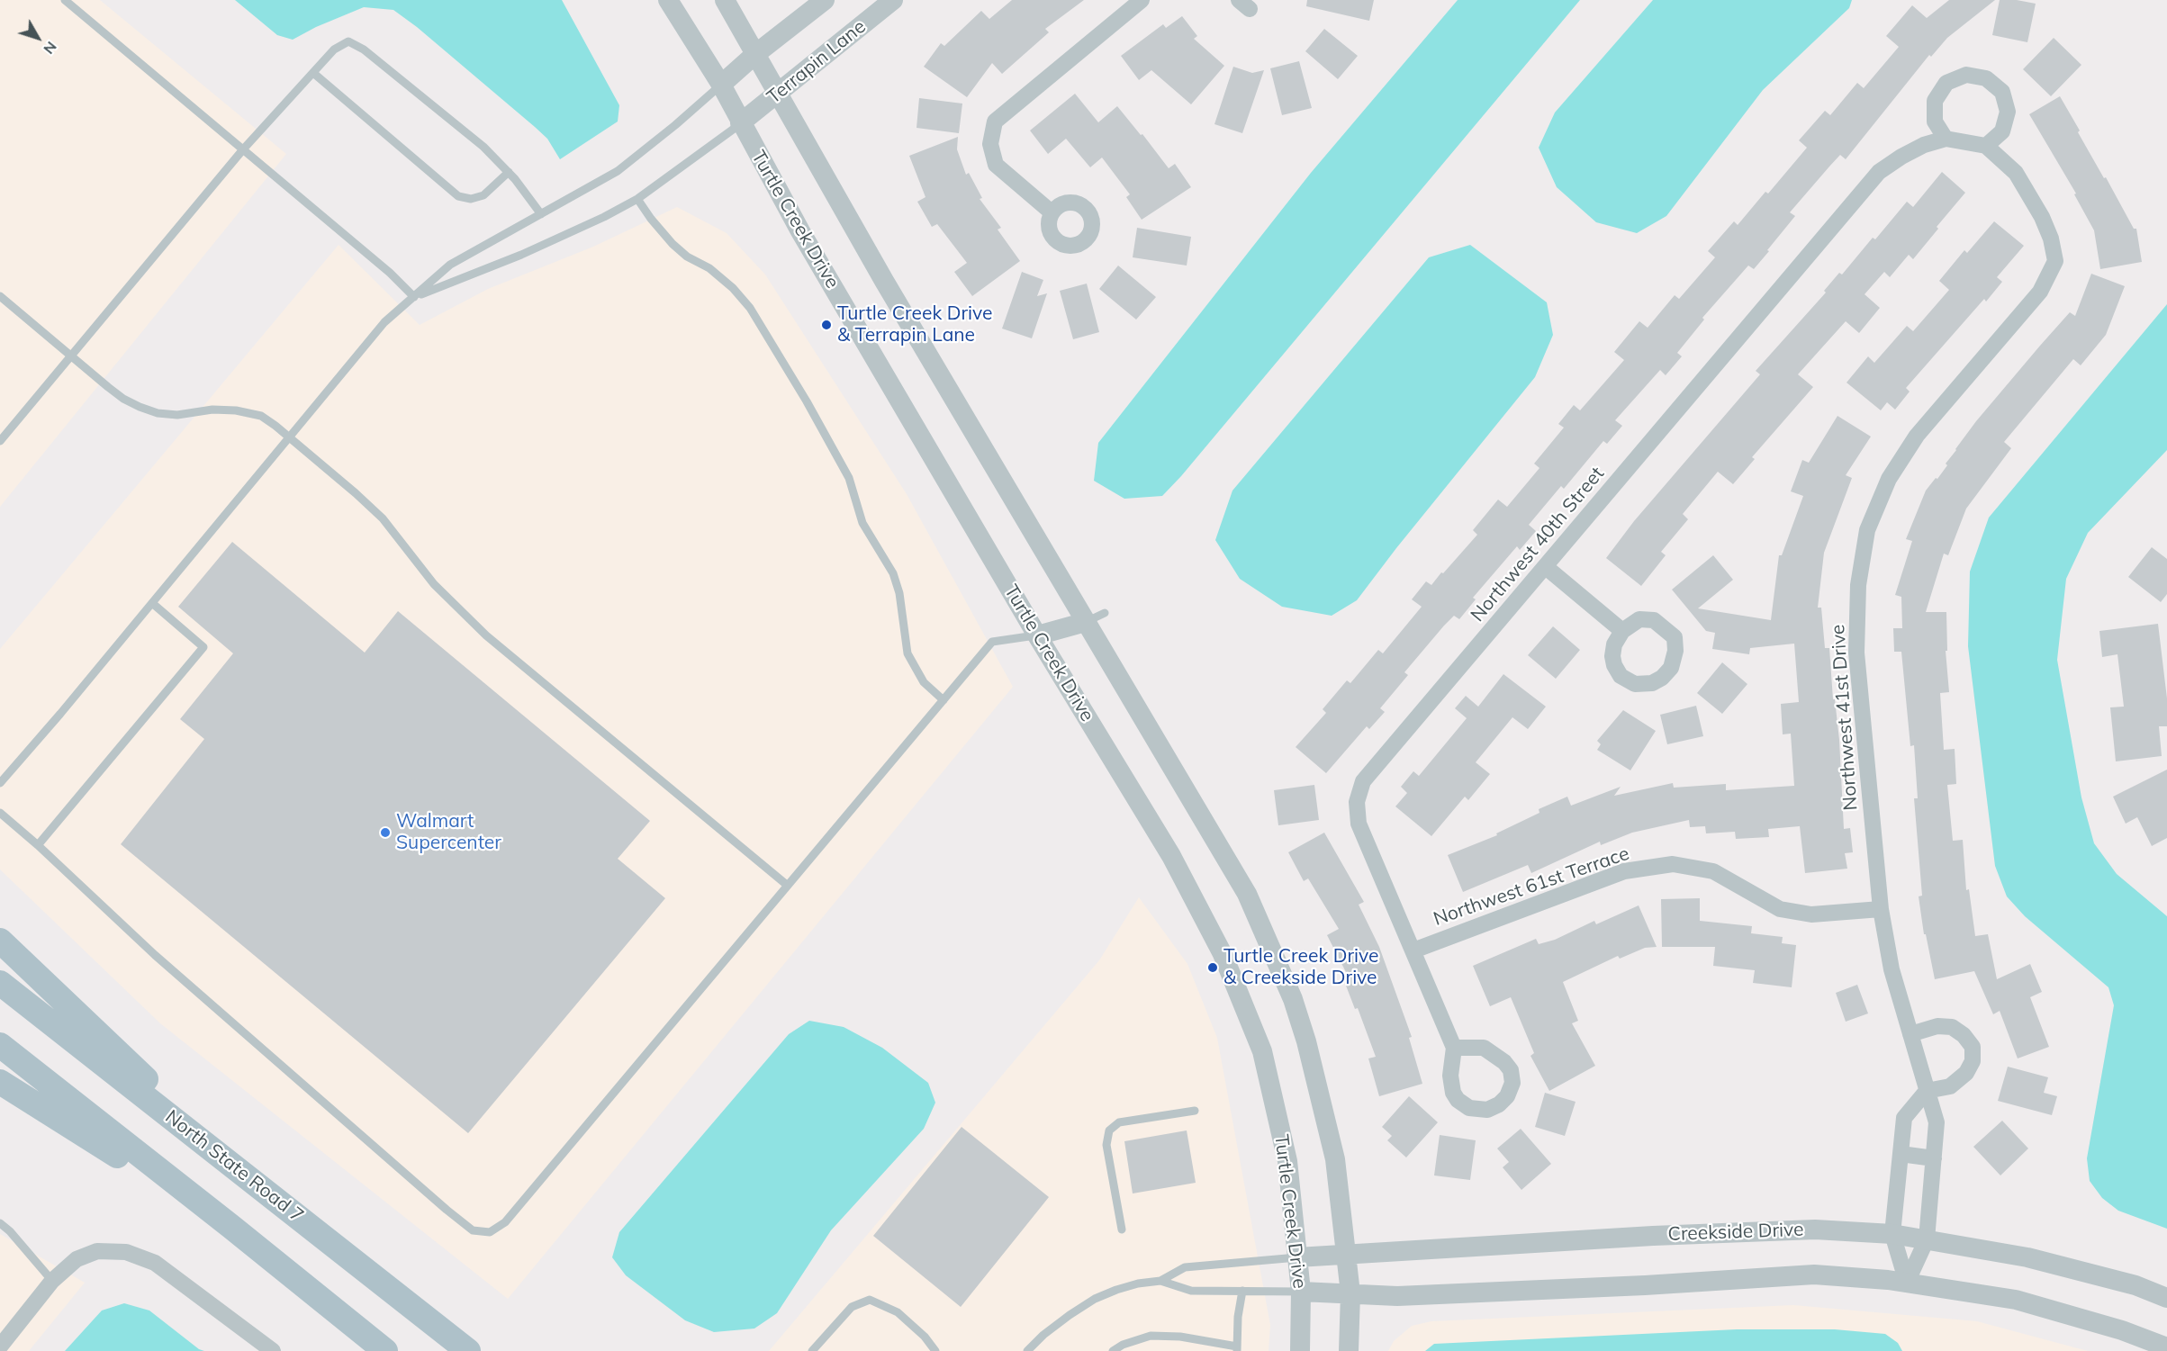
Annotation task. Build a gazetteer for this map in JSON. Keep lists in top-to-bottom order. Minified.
{"streets":{"main road":["North State Road 7"],"street":["Terrapin Lane","Turtle Creek Drive","Northwest 40th Street","Northwest 41st Drive","Northwest 61st Terrace","Creekside Drive"]},"crossings":[["Terrapin Lane","Turtle Creek Drive"],["Turtle Creek Drive","Creekside Drive"],["Northwest 40th Street","Northwest 41st Drive"],["Northwest 40th Street","Northwest 61st Terrace"],["Northwest 41st Drive","Northwest 61st Terrace"],["Northwest 41st Drive","Creekside Drive"]],"places":["Turtle Creek Drive & Terrapin Lane","Walmart Supercenter","Turtle Creek Drive & Creekside Drive"],"north":"bottom right"}
